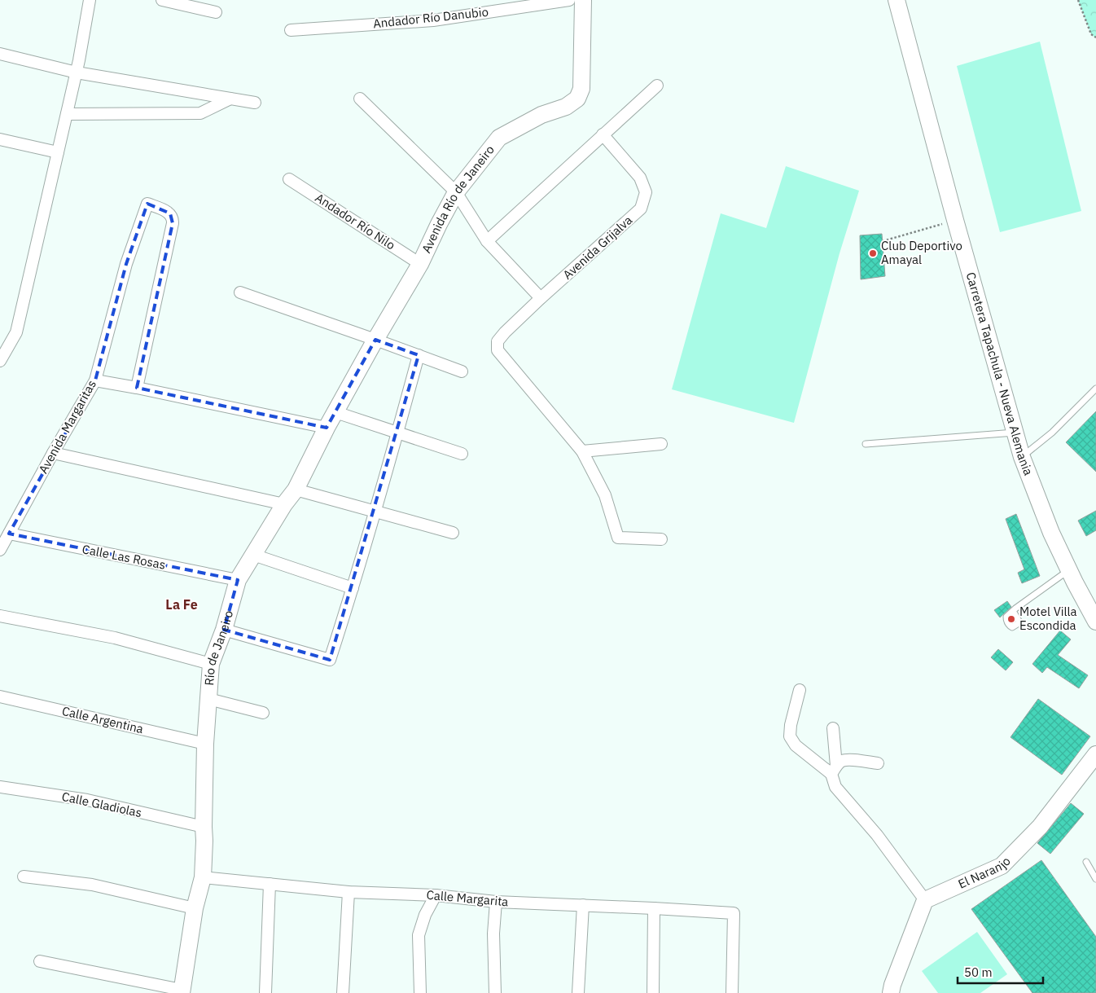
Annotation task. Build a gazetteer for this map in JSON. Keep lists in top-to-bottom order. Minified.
{"streets":{"street":["Andador Río Danubio","Avenida Río de Janeiro","Andador Río Nilo","Avenida Grijalva","Carretera Tapachula - Nueva Alemania","Avenida Margaritas","Calle Las Rosas","Río de Janeiro","Calle Argentina","Calle Gladiolas","El Naranjo","Calle Margarita"]},"crossings":[["Avenida Río de Janeiro","Andador Río Nilo"],["Avenida Río de Janeiro","Río de Janeiro"],["Avenida Margaritas","Calle Las Rosas"],["Calle Las Rosas","Río de Janeiro"],["Río de Janeiro","Calle Argentina"],["Río de Janeiro","Calle Gladiolas"],["Río de Janeiro","Calle Margarita"]],"districts":["La Fe"],"places":["Club Deportivo Amayal","Motel Villa Escondida"],"scale_bar":"50 m"}
